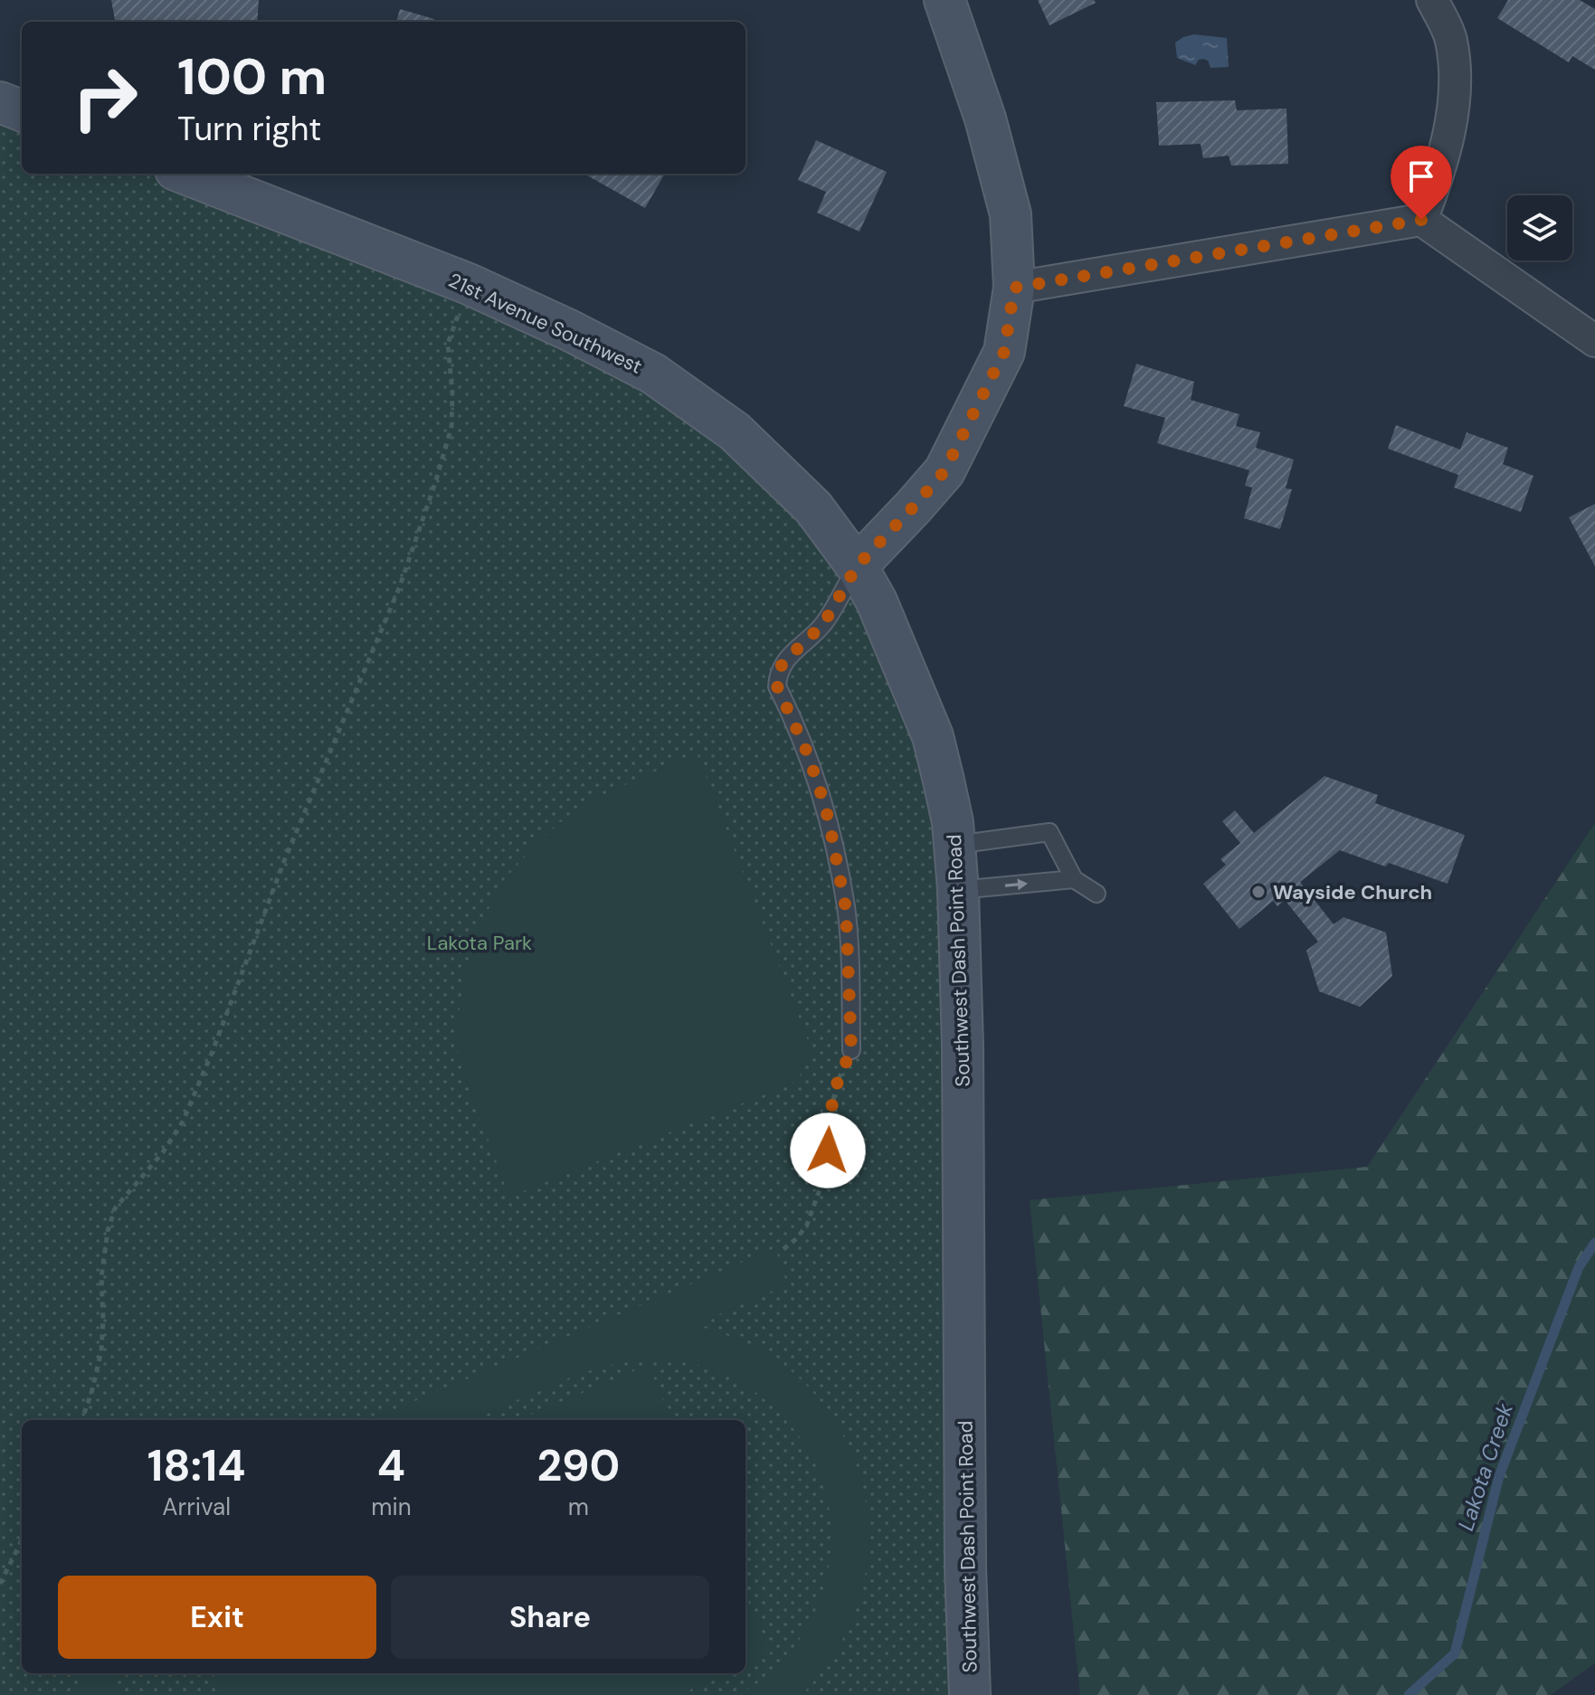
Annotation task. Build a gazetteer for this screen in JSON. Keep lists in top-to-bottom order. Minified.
{"streets":{"main road":["21st Avenue Southwest","Southwest Dash Point Road"]},"crossings":[["21st Avenue Southwest","Southwest Dash Point Road"]],"water":["Lakota Creek"],"parks":["Lakota Park"],"places":["Wayside Church"],"page":{"turn":["100 m","Turn right"],"eta":["18:14","Arrival","4","min","290","m"],"buttons":["Exit","Share"]}}
